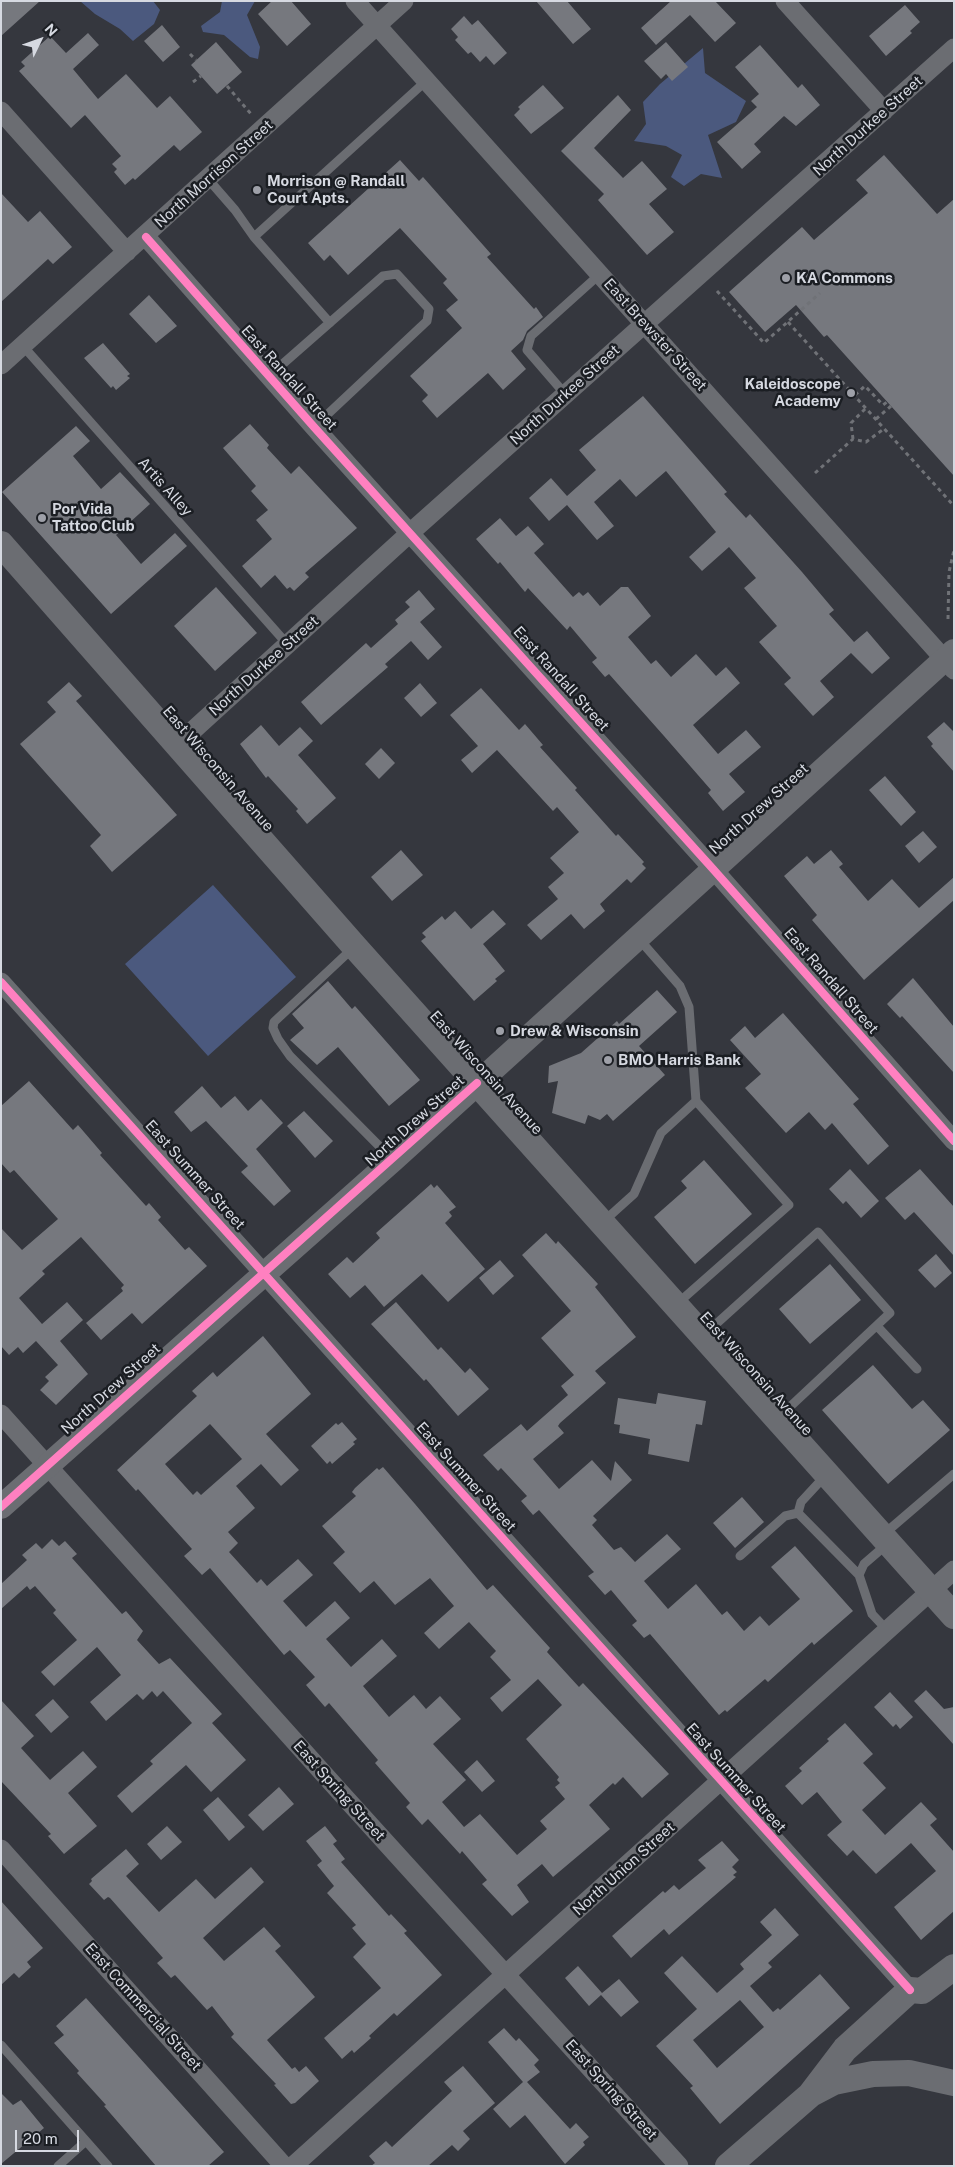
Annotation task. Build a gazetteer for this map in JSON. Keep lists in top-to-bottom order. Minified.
{"streets":{"main road":["East Wisconsin Avenue"],"street":["North Durkee Street","North Morrison Street","East Brewster Street","East Randall Street","North Drew Street","East Summer Street","East Spring Street","North Union Street","East Commercial Street"],"lane":["Artis Alley"]},"crossings":[["North Durkee Street","East Brewster Street"],["North Durkee Street","East Randall Street"],["North Durkee Street","Artis Alley"],["North Durkee Street","East Wisconsin Avenue"],["North Morrison Street","East Brewster Street"],["North Morrison Street","East Randall Street"],["North Morrison Street","Artis Alley"],["East Brewster Street","North Drew Street"],["East Randall Street","North Drew Street"],["East Wisconsin Avenue","North Drew Street"],["East Wisconsin Avenue","North Union Street"],["North Drew Street","East Summer Street"],["North Drew Street","East Spring Street"],["East Summer Street","North Union Street"],["East Spring Street","North Union Street"]],"places":["Morrison @ Randall Court Apts.","KA Commons","Kaleidoscope Academy","Por Vida Tattoo Club","Drew & Wisconsin","BMO Harris Bank"],"scale_bar":"20 m","north":"top right"}
